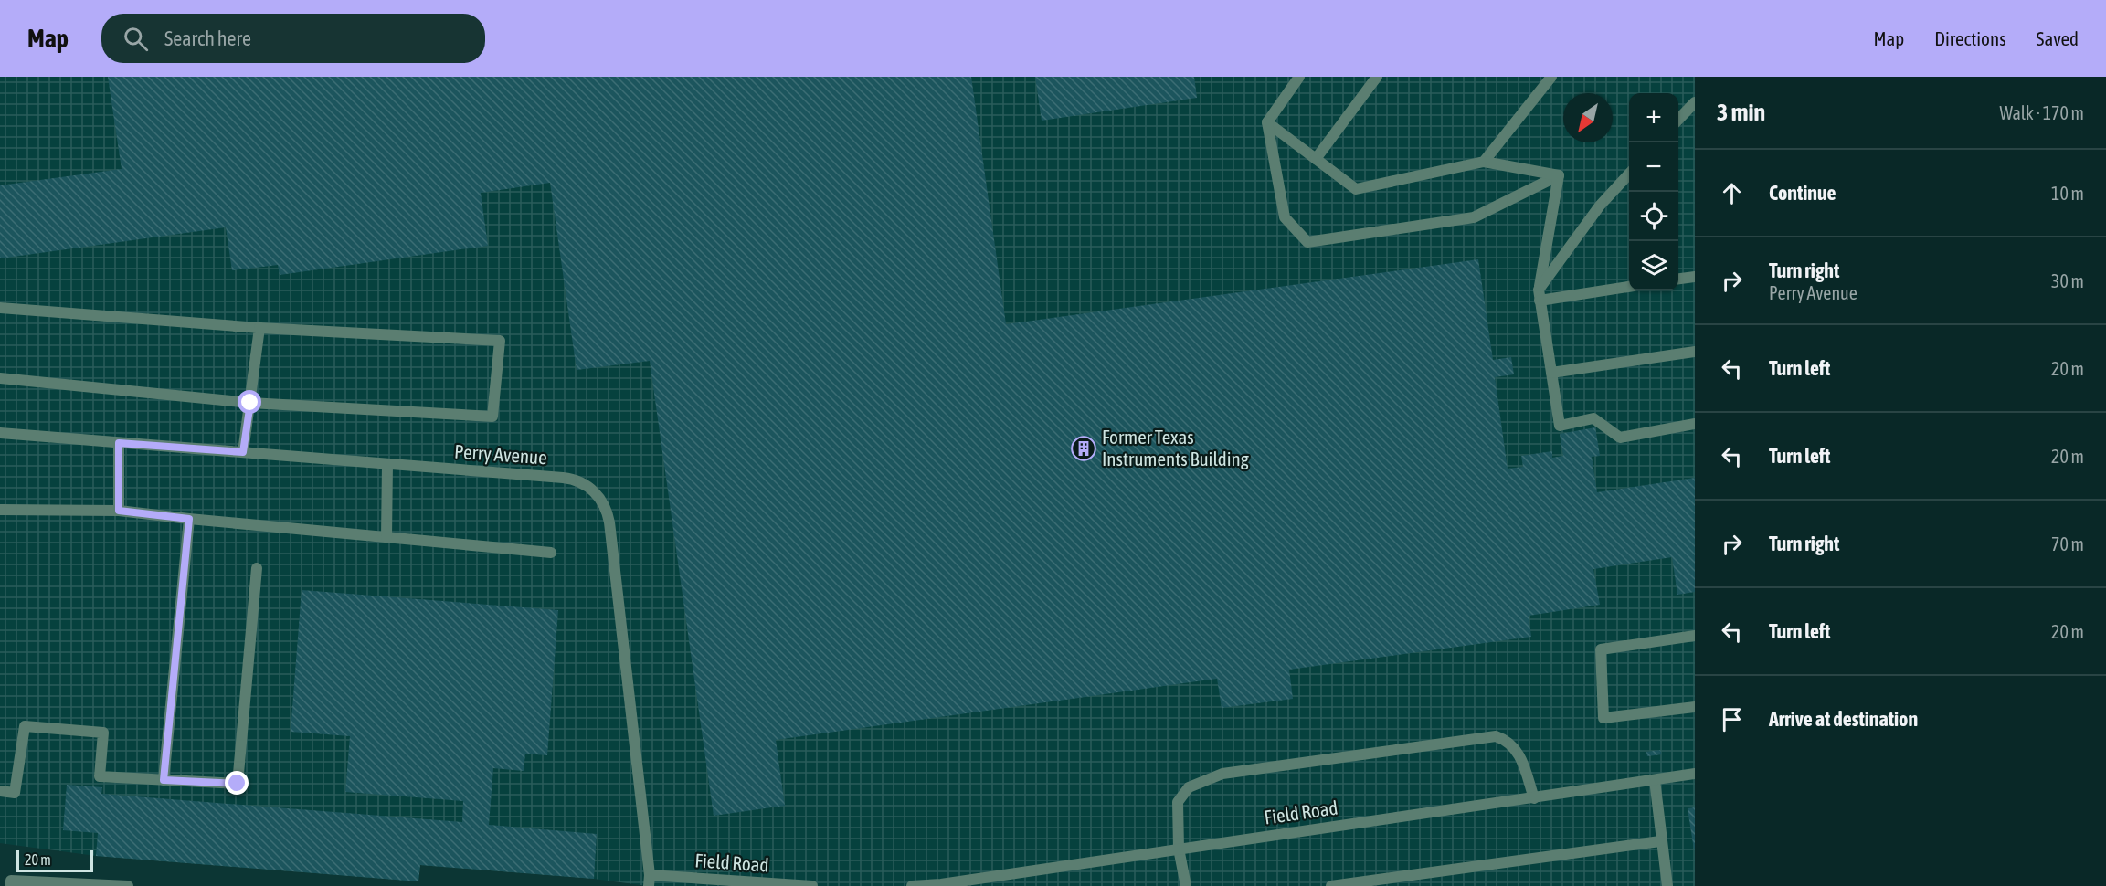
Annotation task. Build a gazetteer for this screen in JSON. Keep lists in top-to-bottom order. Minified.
{"streets":{"street":["Perry Avenue","Field Road"]},"crossings":[["Perry Avenue","Field Road"]],"places":{"building":["Former Texas Instruments Building"]},"scale_bar":"20 m","north":"bottom left","page":{"header":"Map","search":"Search here","nav":["Map","Directions","Saved"],"heading":["3 min","Walk · 170 m"],"map_buttons":["+","−"],"list":[["Continue","10 m"],["Turn right","Perry Avenue","30 m"],["Turn left","20 m"],["Turn left","20 m"],["Turn right","70 m"],["Turn left","20 m"],"Arrive at destination"],"scale":"20 m"}}
